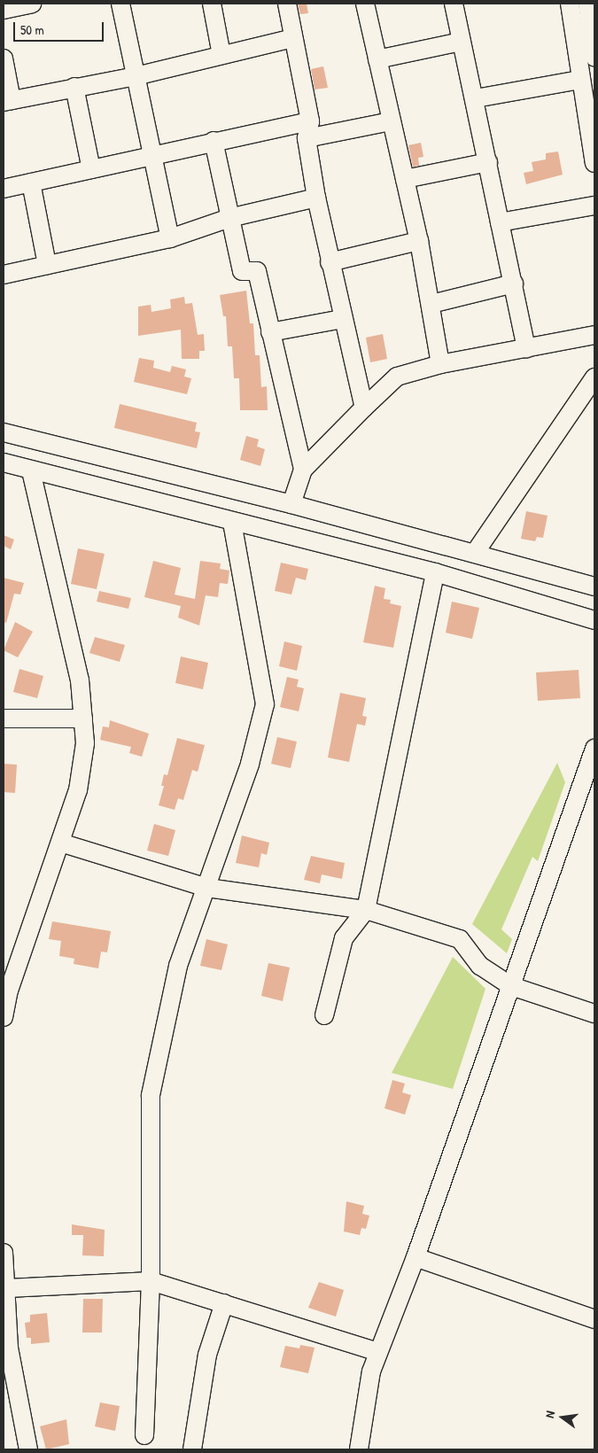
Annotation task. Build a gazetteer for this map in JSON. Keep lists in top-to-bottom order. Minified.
{"scale_bar":"50 m","north":"left"}
